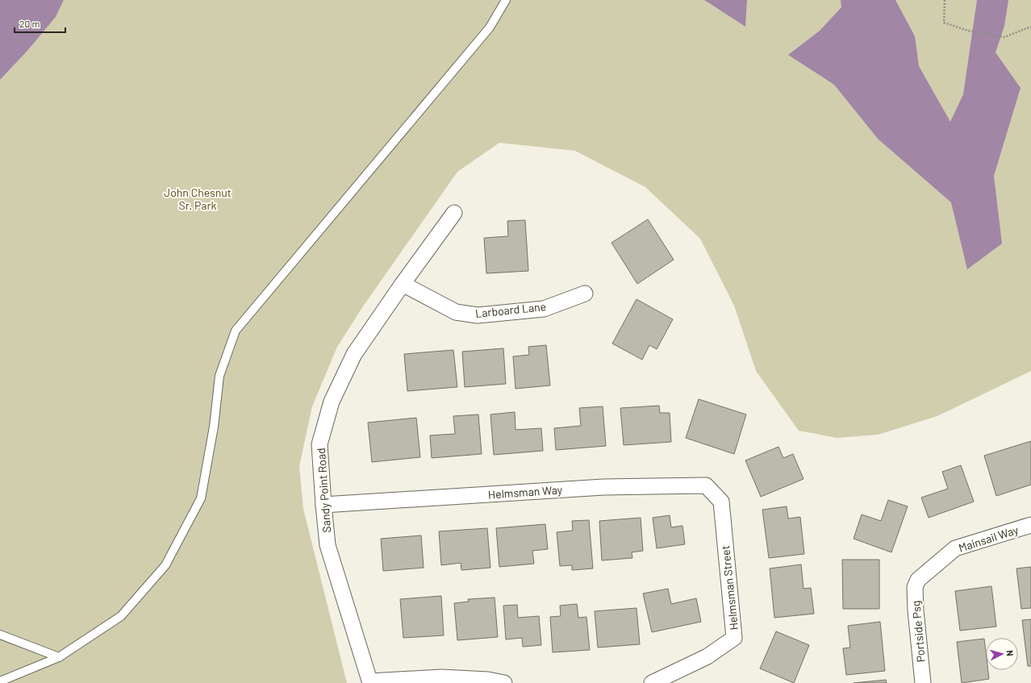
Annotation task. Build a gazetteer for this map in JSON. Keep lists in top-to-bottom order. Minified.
{"streets":{"street":["Larboard Lane","Sandy Point Road","Helmsman Way","Mainsail Way","Helmsman Street","Portside Psg"]},"crossings":[["Larboard Lane","Sandy Point Road"],["Sandy Point Road","Helmsman Way"],["Helmsman Way","Helmsman Street"],["Mainsail Way","Portside Psg"]],"parks":["John Chesnut Sr. Park"],"scale_bar":"20 m","north":"right"}
